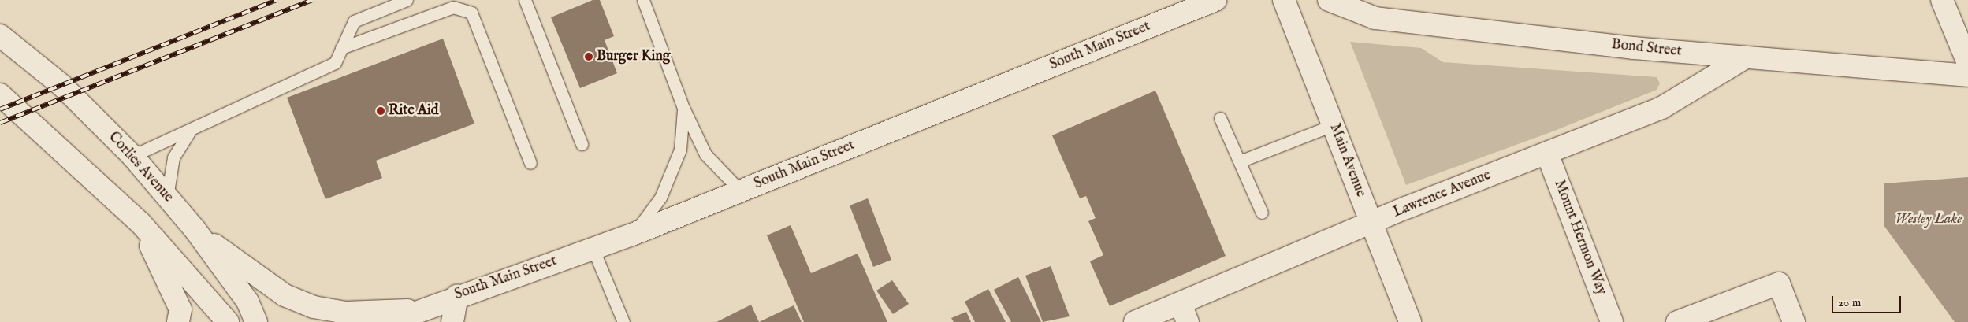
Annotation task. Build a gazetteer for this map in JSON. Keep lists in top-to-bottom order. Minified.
{"streets":{"street":["South Main Street","Bond Street","Main Avenue","Corlies Avenue","Lawrence Avenue","Mount Hermon Way"]},"crossings":[["Bond Street","Lawrence Avenue"],["Main Avenue","Lawrence Avenue"],["Lawrence Avenue","Mount Hermon Way"]],"water":["Wesley Lake"],"places":["Burger King","Rite Aid"],"scale_bar":"20 m"}
